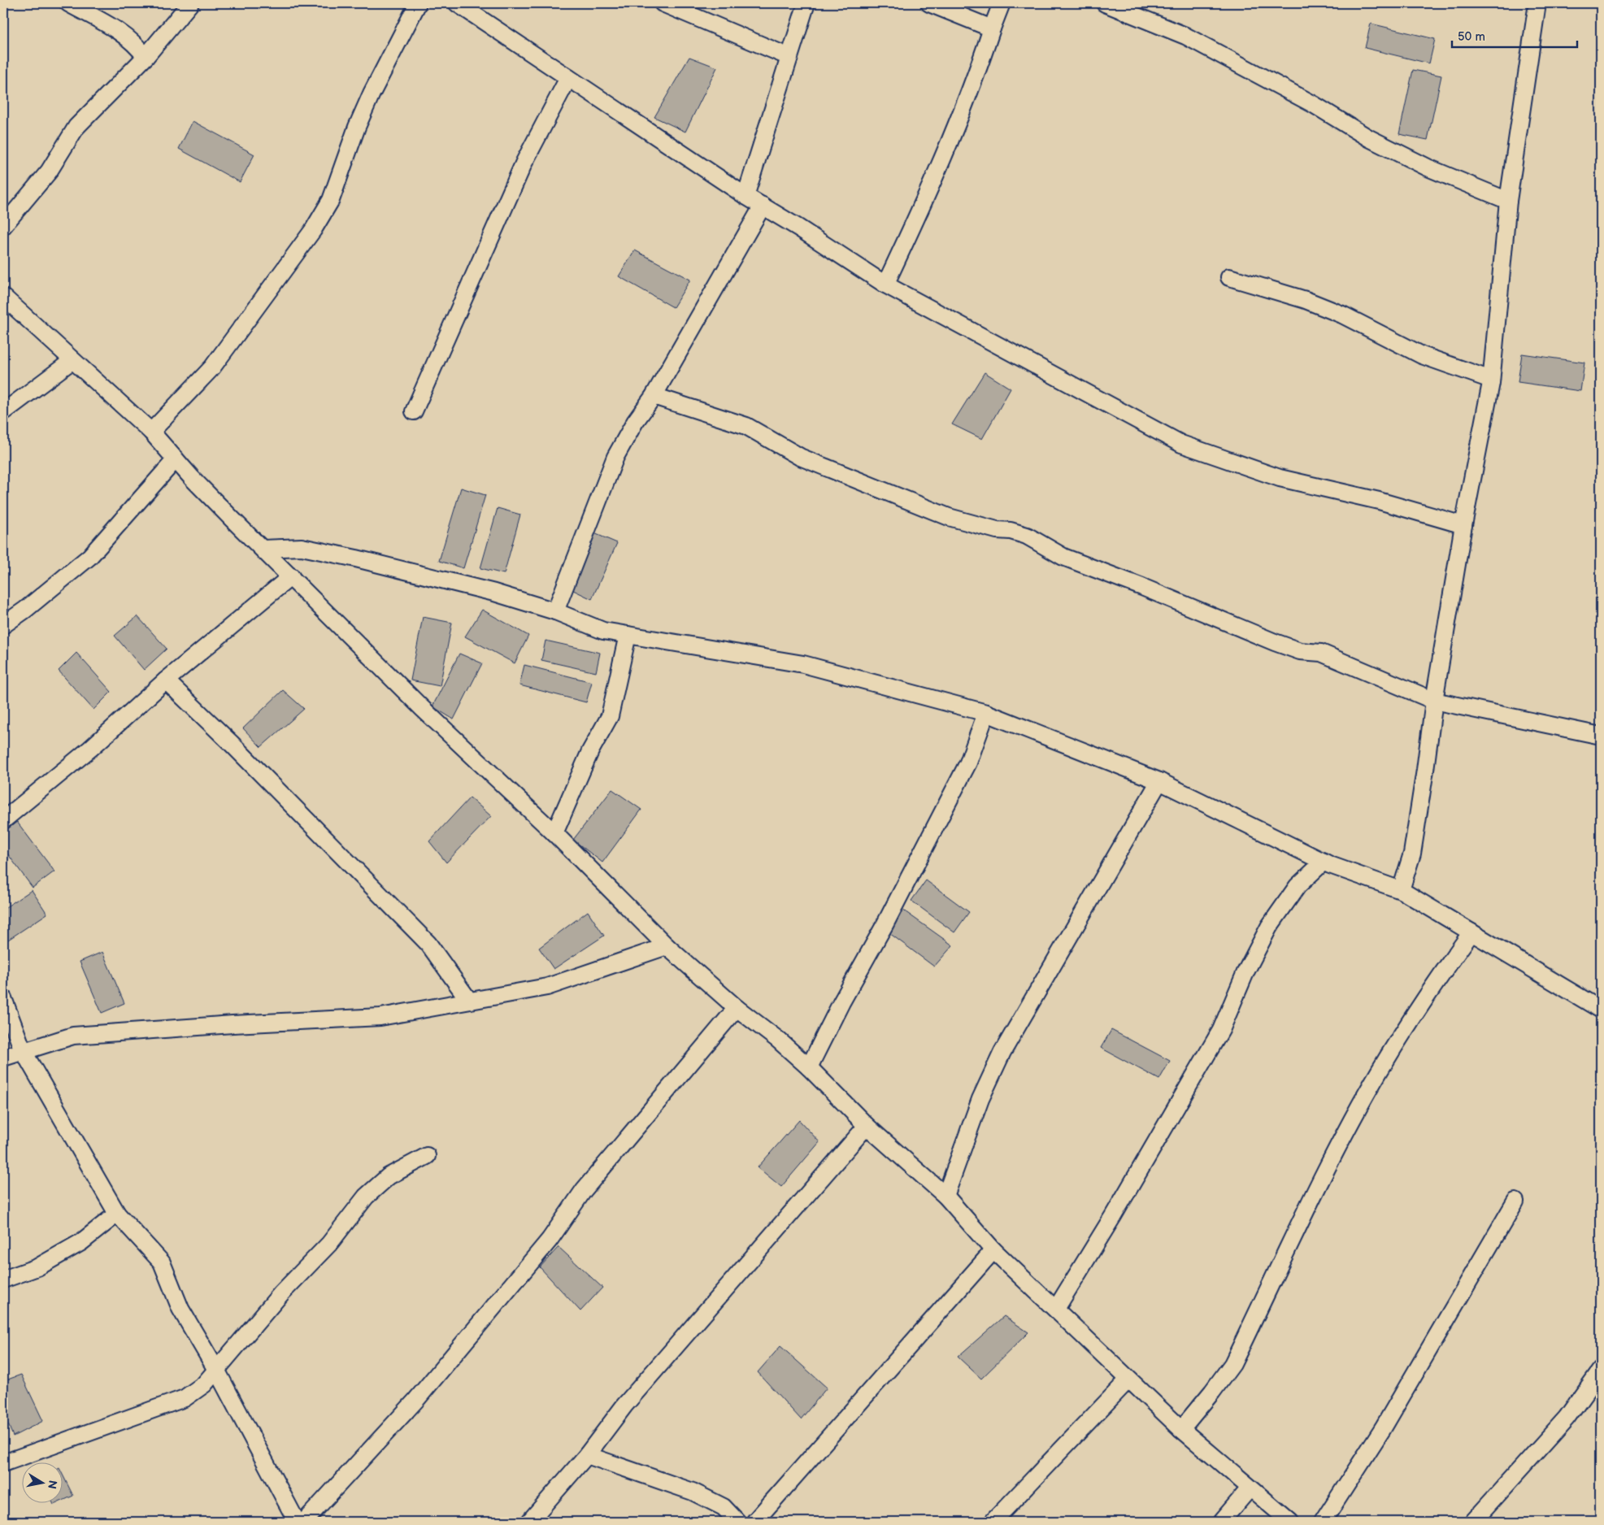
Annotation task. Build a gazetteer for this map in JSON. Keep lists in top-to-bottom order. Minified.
{"scale_bar":"50 m","north":"right"}
